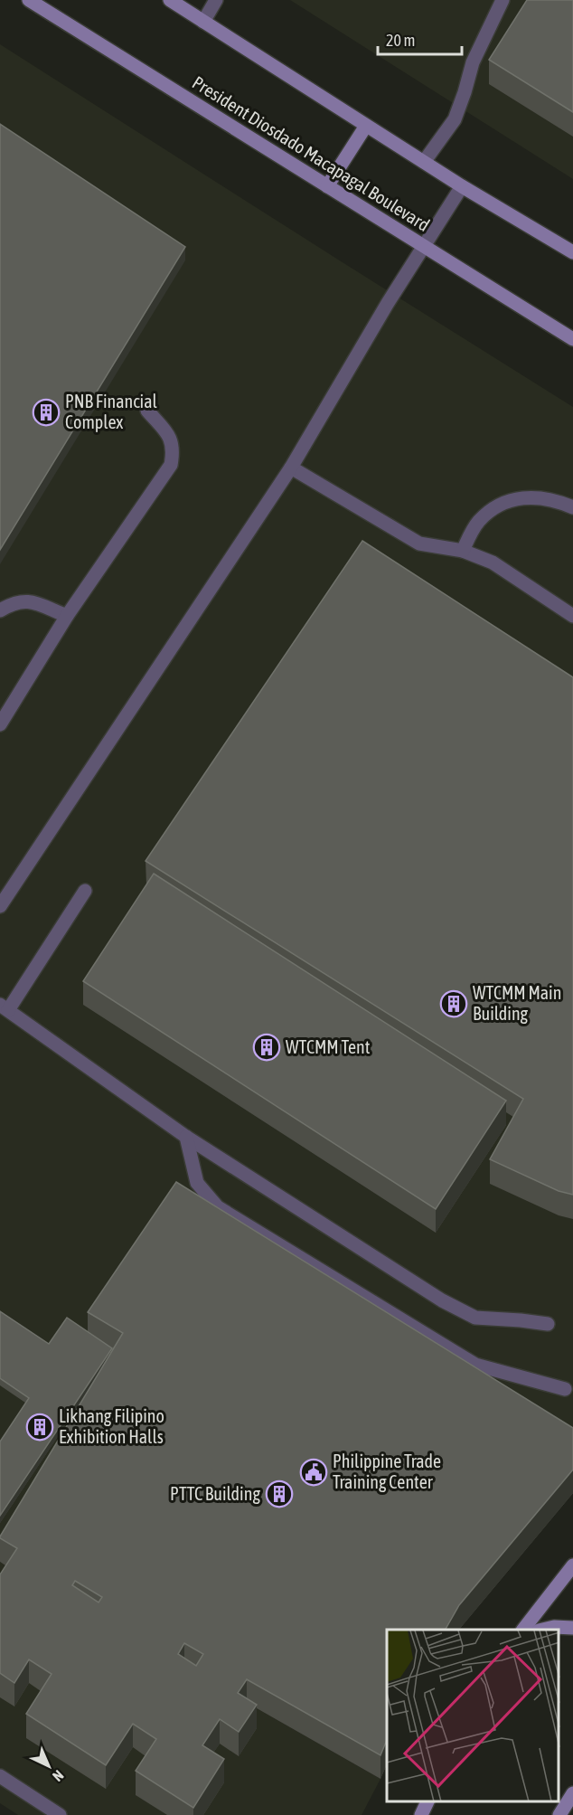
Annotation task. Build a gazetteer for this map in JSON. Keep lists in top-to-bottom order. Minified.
{"streets":{"main road":["President Diosdado Macapagal Boulevard"]},"places":{"building":["PNB Financial Complex","WTCMM Main Building","WTCMM Tent","Likhang Filipino Exhibition Halls","PTTC Building"],"public building":["Philippine Trade Training Center"]},"scale_bar":"20 m","north":"bottom right"}
